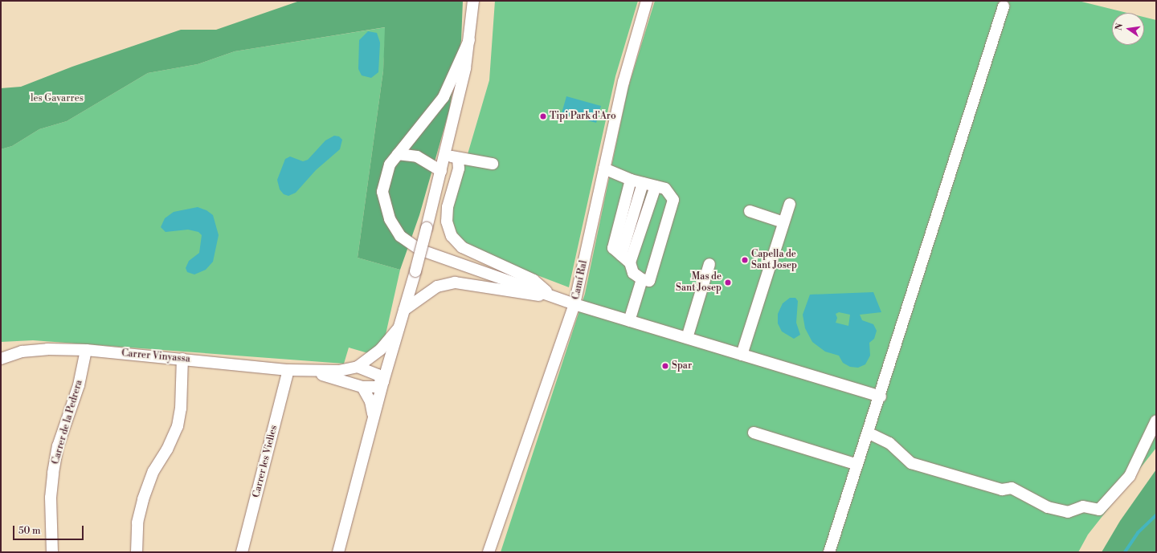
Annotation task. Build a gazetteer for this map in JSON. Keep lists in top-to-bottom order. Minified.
{"streets":{"street":["Camí Ral","Carrer Vinyassa","Carrer de la Pedrera","Carrer les Vielles"]},"crossings":[["Carrer Vinyassa","Carrer de la Pedrera"],["Carrer Vinyassa","Carrer les Vielles"]],"parks":["les Gavarres"],"places":["Tipi Park d'Aro","Capella de Sant Josep","Mas de Sant Josep","Spar"],"scale_bar":"50 m","north":"left"}
